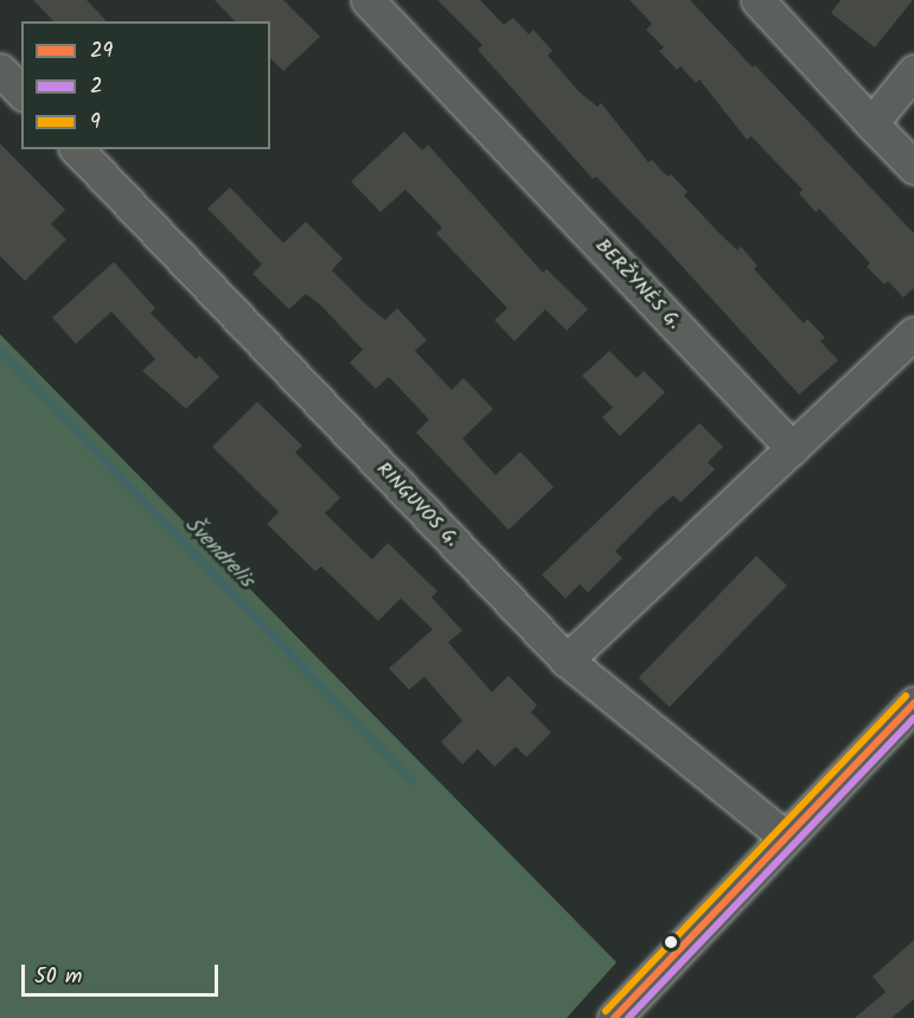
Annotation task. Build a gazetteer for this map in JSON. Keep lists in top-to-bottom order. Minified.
{"streets":{"street":["BERŽYNĖS G.","RINGUVOS G."]},"water":["Švendrelis"],"lines":["transit line 9","transit line 29","transit line 2"],"legend":["29","2","9"],"scale_bar":"50 m"}
